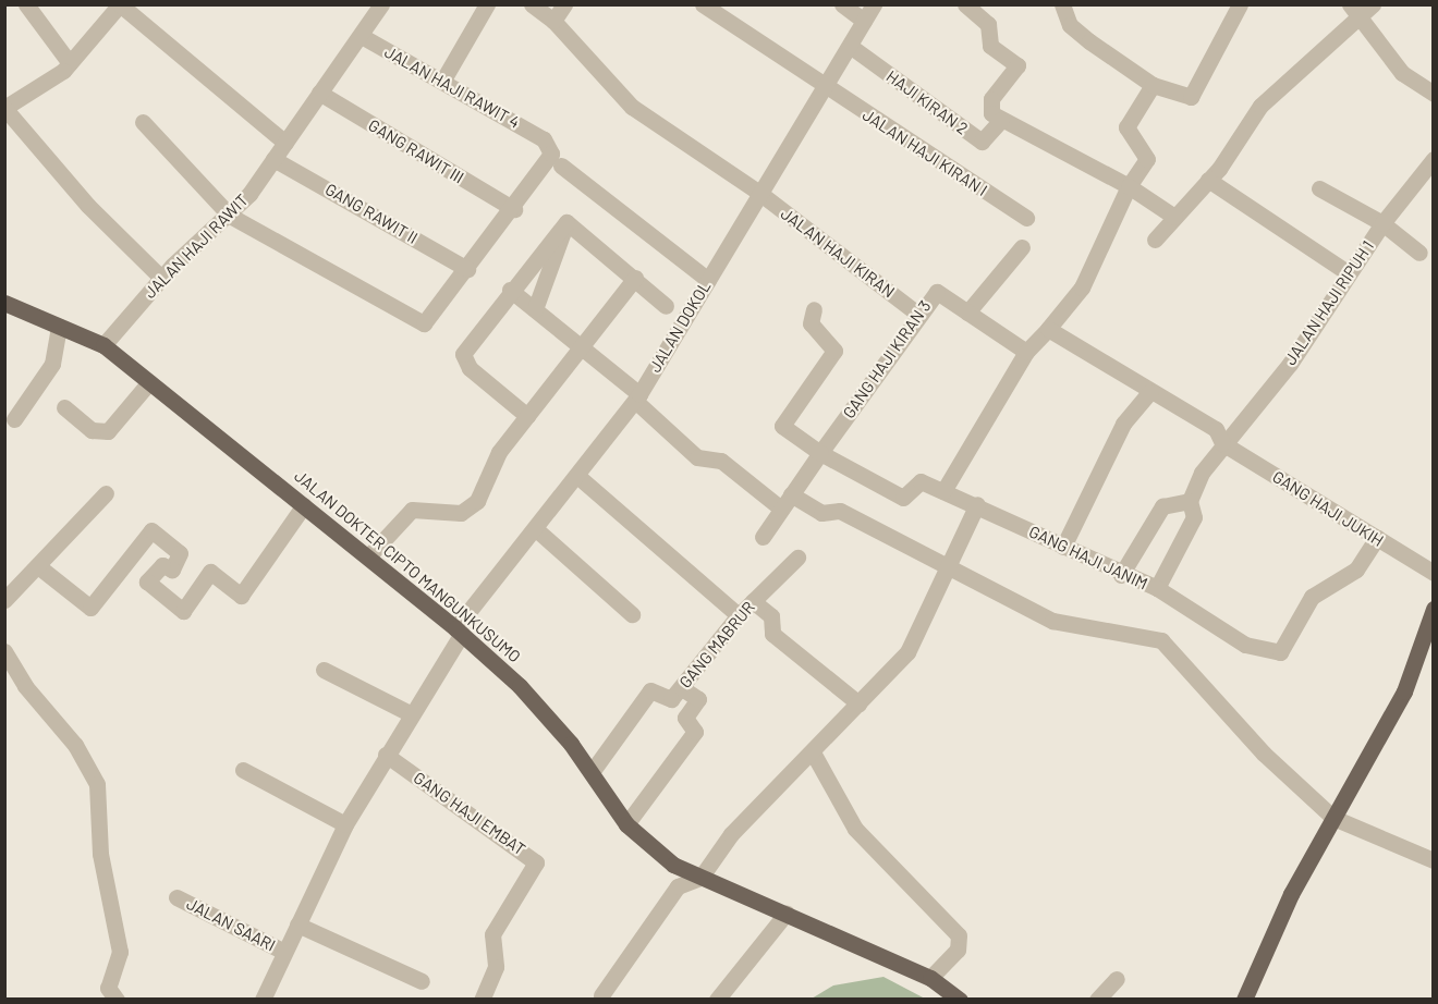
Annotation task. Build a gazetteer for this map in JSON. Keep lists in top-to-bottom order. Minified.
{"streets":{"main road":["JALAN DOKTER CIPTO MANGUNKUSUMO"],"street":["JALAN HAJI RAWIT 4","HAJI KIRAN 2","GANG RAWIT III","JALAN HAJI KIRAN I","GANG RAWIT II","JALAN HAJI RAWIT","JALAN HAJI KIRAN","JALAN HAJI RIPUH 1","JALAN DOKOL","GANG HAJI KIRAN 3","GANG HAJI JUKIH","GANG HAJI JANIM","GANG MABRUR","GANG HAJI EMBAT","JALAN SAARI"]},"crossings":[["JALAN HAJI RAWIT 4","GANG RAWIT III"],["JALAN HAJI RAWIT 4","JALAN HAJI RAWIT"],["HAJI KIRAN 2","JALAN DOKOL"],["GANG RAWIT III","JALAN HAJI RAWIT"],["JALAN HAJI KIRAN I","JALAN DOKOL"],["GANG RAWIT II","JALAN HAJI RAWIT"],["JALAN HAJI RAWIT","JALAN DOKTER CIPTO MANGUNKUSUMO"],["JALAN HAJI KIRAN","JALAN DOKOL"],["JALAN HAJI KIRAN","GANG HAJI KIRAN 3"],["JALAN HAJI RIPUH 1","GANG HAJI JUKIH"],["JALAN HAJI RIPUH 1","GANG HAJI JANIM"],["JALAN DOKOL","JALAN DOKTER CIPTO MANGUNKUSUMO"],["JALAN DOKOL","GANG HAJI EMBAT"],["JALAN DOKOL","JALAN SAARI"],["GANG HAJI KIRAN 3","GANG HAJI JANIM"],["GANG HAJI JUKIH","GANG HAJI JANIM"],["JALAN DOKTER CIPTO MANGUNKUSUMO","GANG MABRUR"]]}
